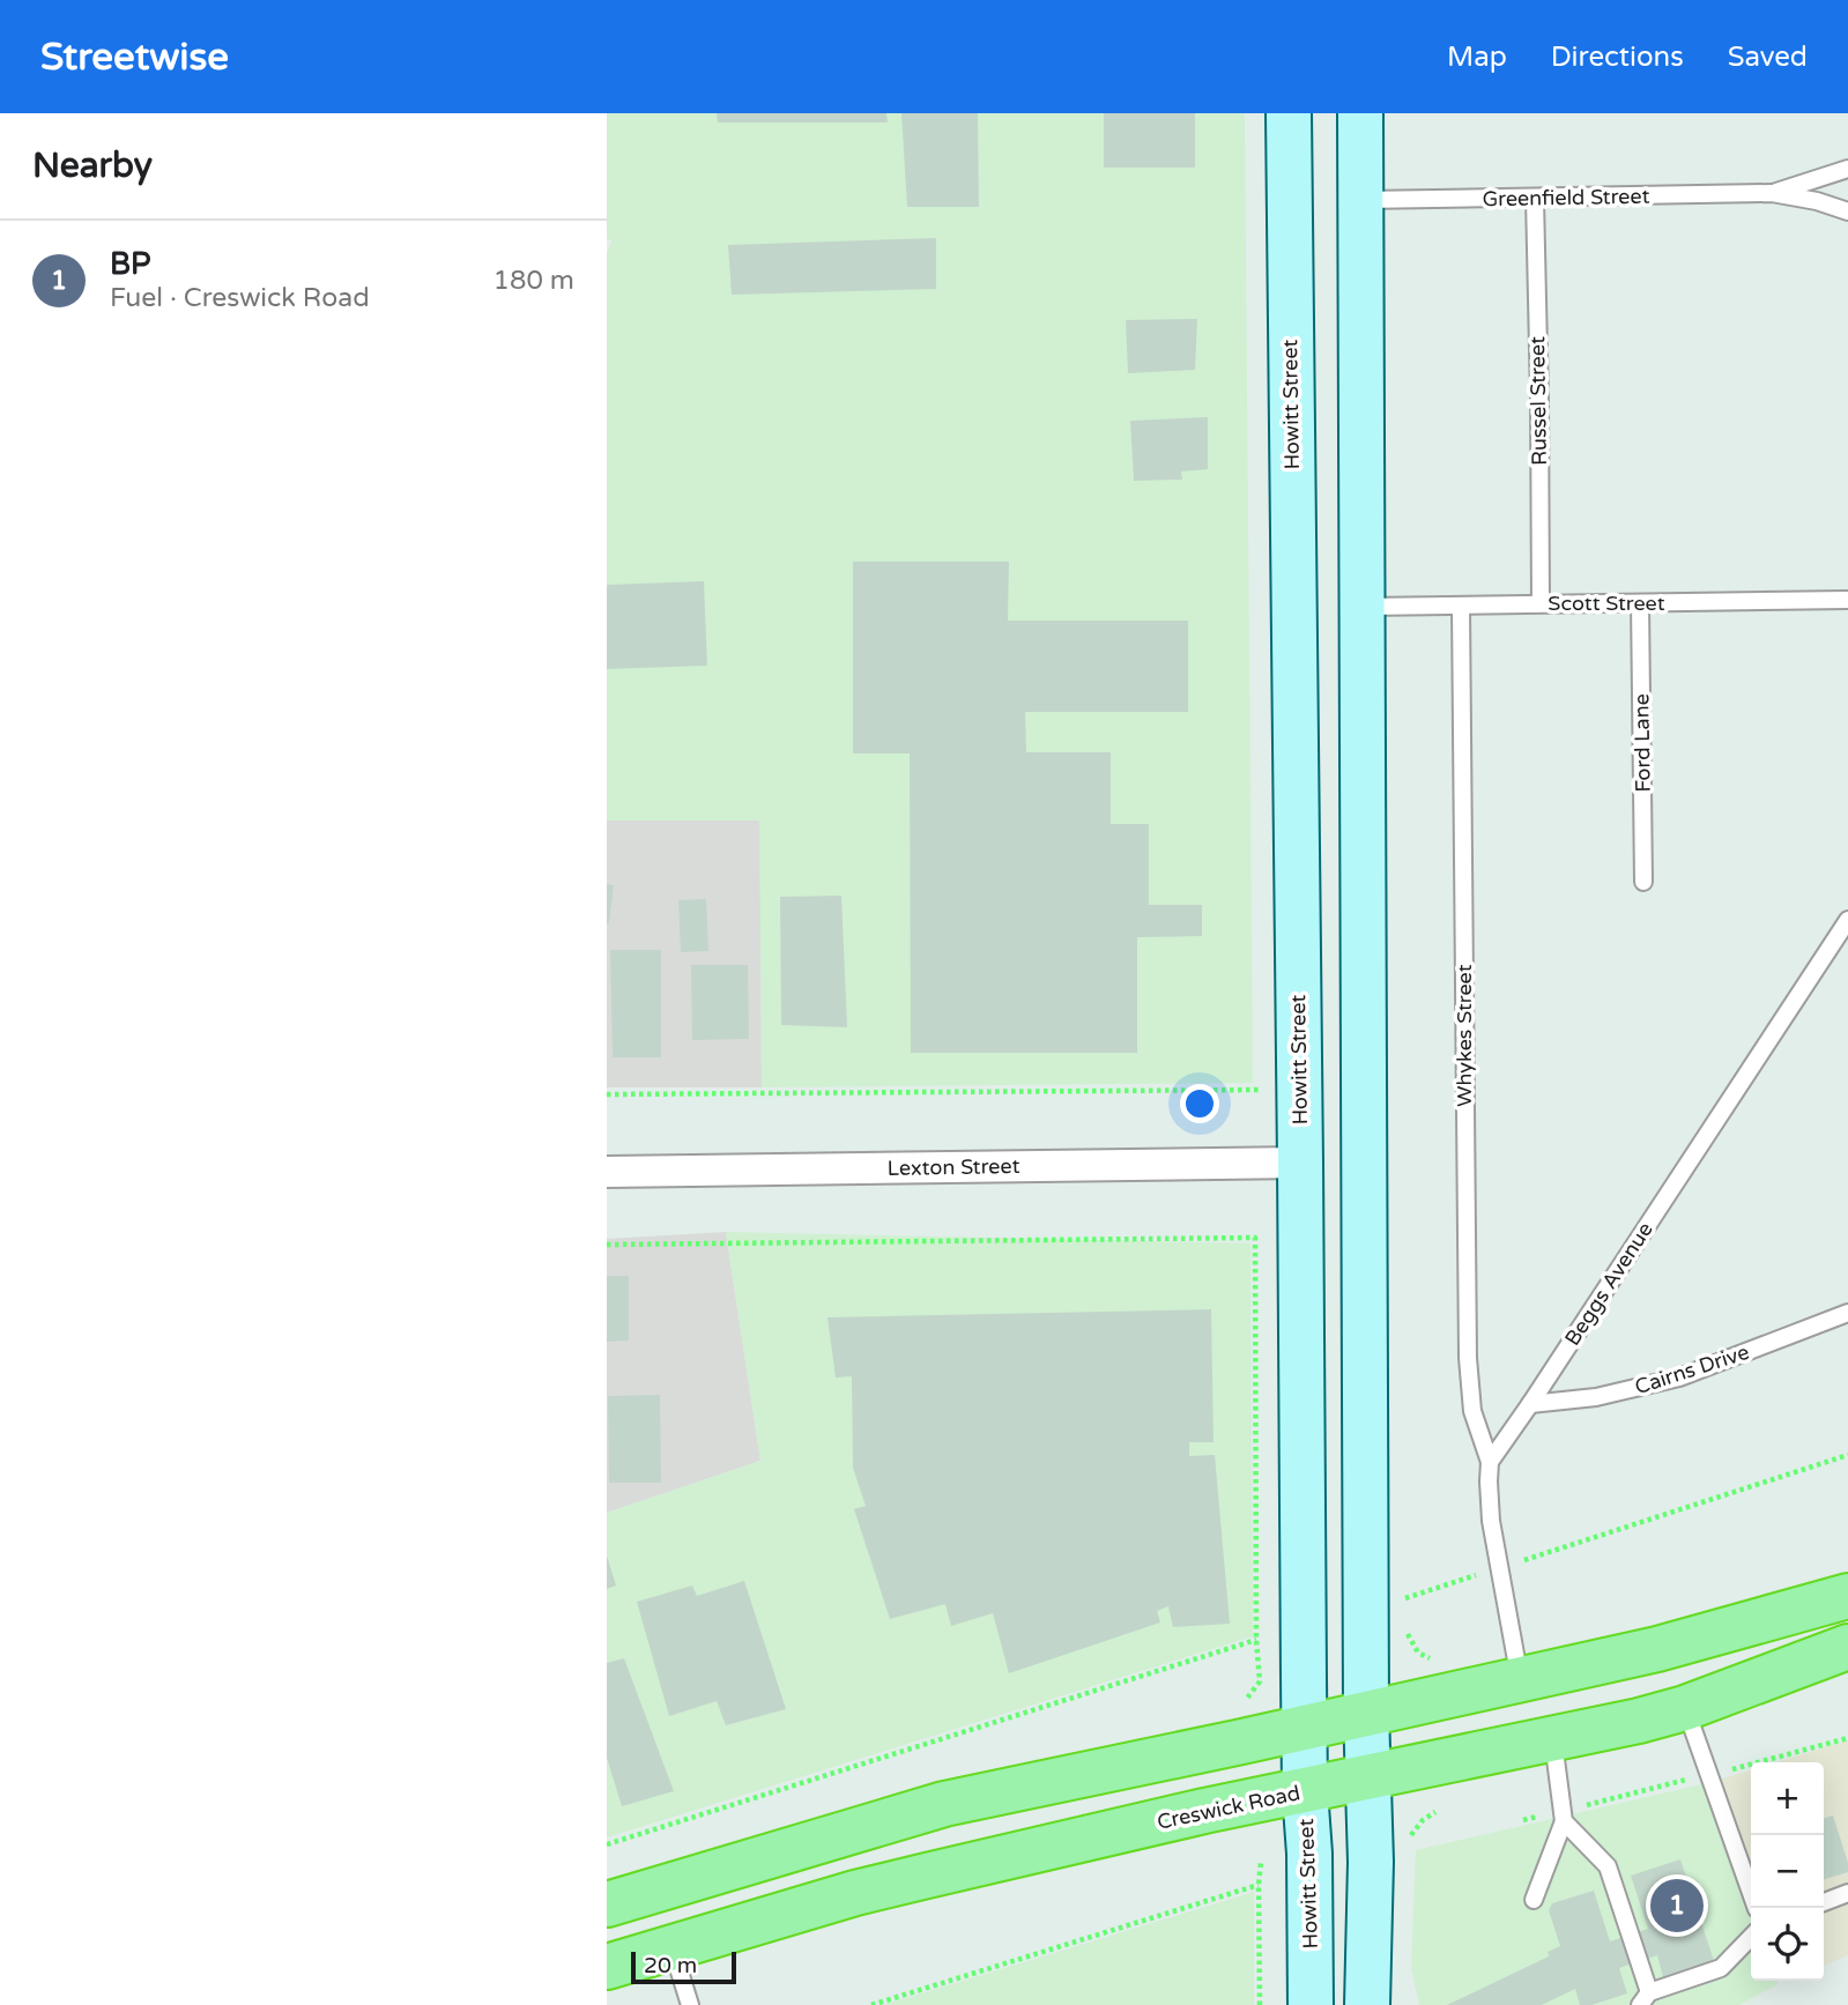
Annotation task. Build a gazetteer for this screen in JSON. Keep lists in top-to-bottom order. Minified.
{"streets":{"highway":["Creswick Road"],"main road":["Howitt Street"],"street":["Lexton Street"],"lane":["Greenfield Street","Russel Street","Scott Street","Ford Lane","Whykes Street","Beggs Avenue","Cairns Drive"]},"crossings":[["Greenfield Street","Russel Street"],["Russel Street","Scott Street"],["Howitt Street","Lexton Street"],["Howitt Street","Creswick Road"],["Scott Street","Ford Lane"],["Scott Street","Whykes Street"],["Whykes Street","Beggs Avenue"],["Beggs Avenue","Cairns Drive"]],"scale_bar":"20 m","page":{"header":"Streetwise","nav":["Map","Directions","Saved"],"heading":"Nearby","list":[{"mark":"1","name":"BP","note":"Fuel · Creswick Road","value":"180 m"}],"map_buttons":["+","−"],"pins":"1","scale":"20 m"}}
